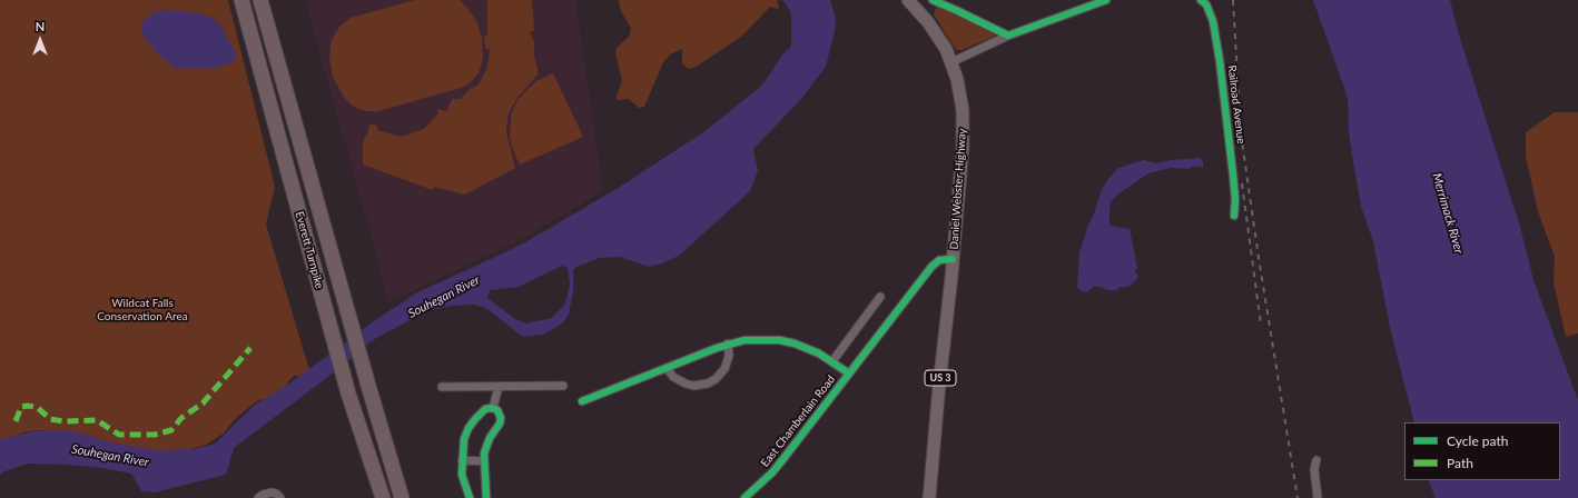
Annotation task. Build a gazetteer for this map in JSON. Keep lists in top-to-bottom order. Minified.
{"streets":{"highway":["Everett Turnpike"],"main road":["Daniel Webster Highway","US 3"],"street":["Railroad Avenue","East Chamberlain Road"]},"crossings":[["Daniel Webster Highway","East Chamberlain Road"]],"water":["Merrimack River","Souhegan River"],"parks":["Wildcat Falls Conservation Area"],"legend":["Cycle path","Path"],"north":"top"}
